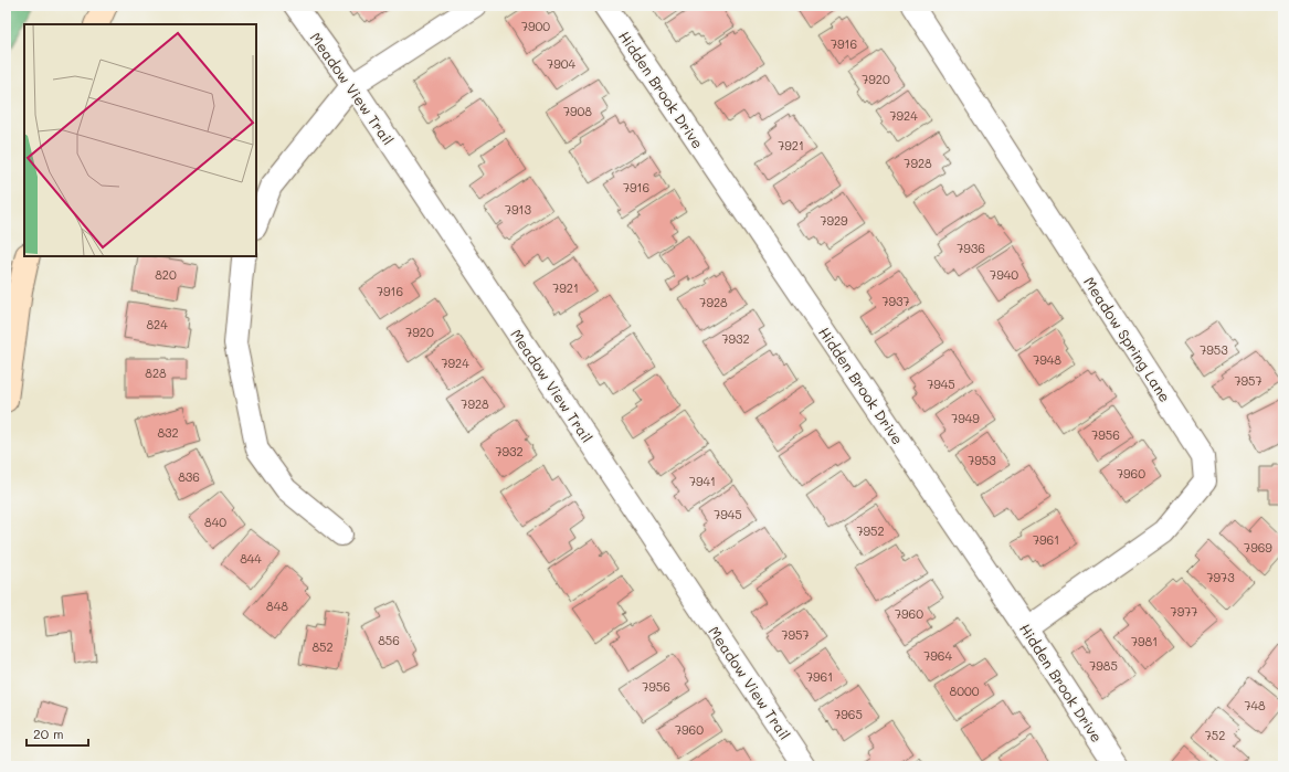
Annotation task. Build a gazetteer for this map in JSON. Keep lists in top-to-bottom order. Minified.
{"streets":{"street":["Meadow View Trail","Hidden Brook Drive","Meadow Spring Lane"]},"crossings":[["Hidden Brook Drive","Meadow Spring Lane"]],"house_numbers":["7900","7916","7904","7920","7908","7924","7921","7928","7916","7913","7929","7936","820","7940","7921","7916","7937","7928","824","7920","7932","7953","7948","7924","828","7957","7945","7928","7949","832","7956","7932","7953","7960","836","7941","7945","840","7952","7961","7969","844","7973","848","7977","7960","7957","856","7981","852","7964","7985","7961","7956","8000","748","7965","7960","752"],"scale_bar":"20 m"}
